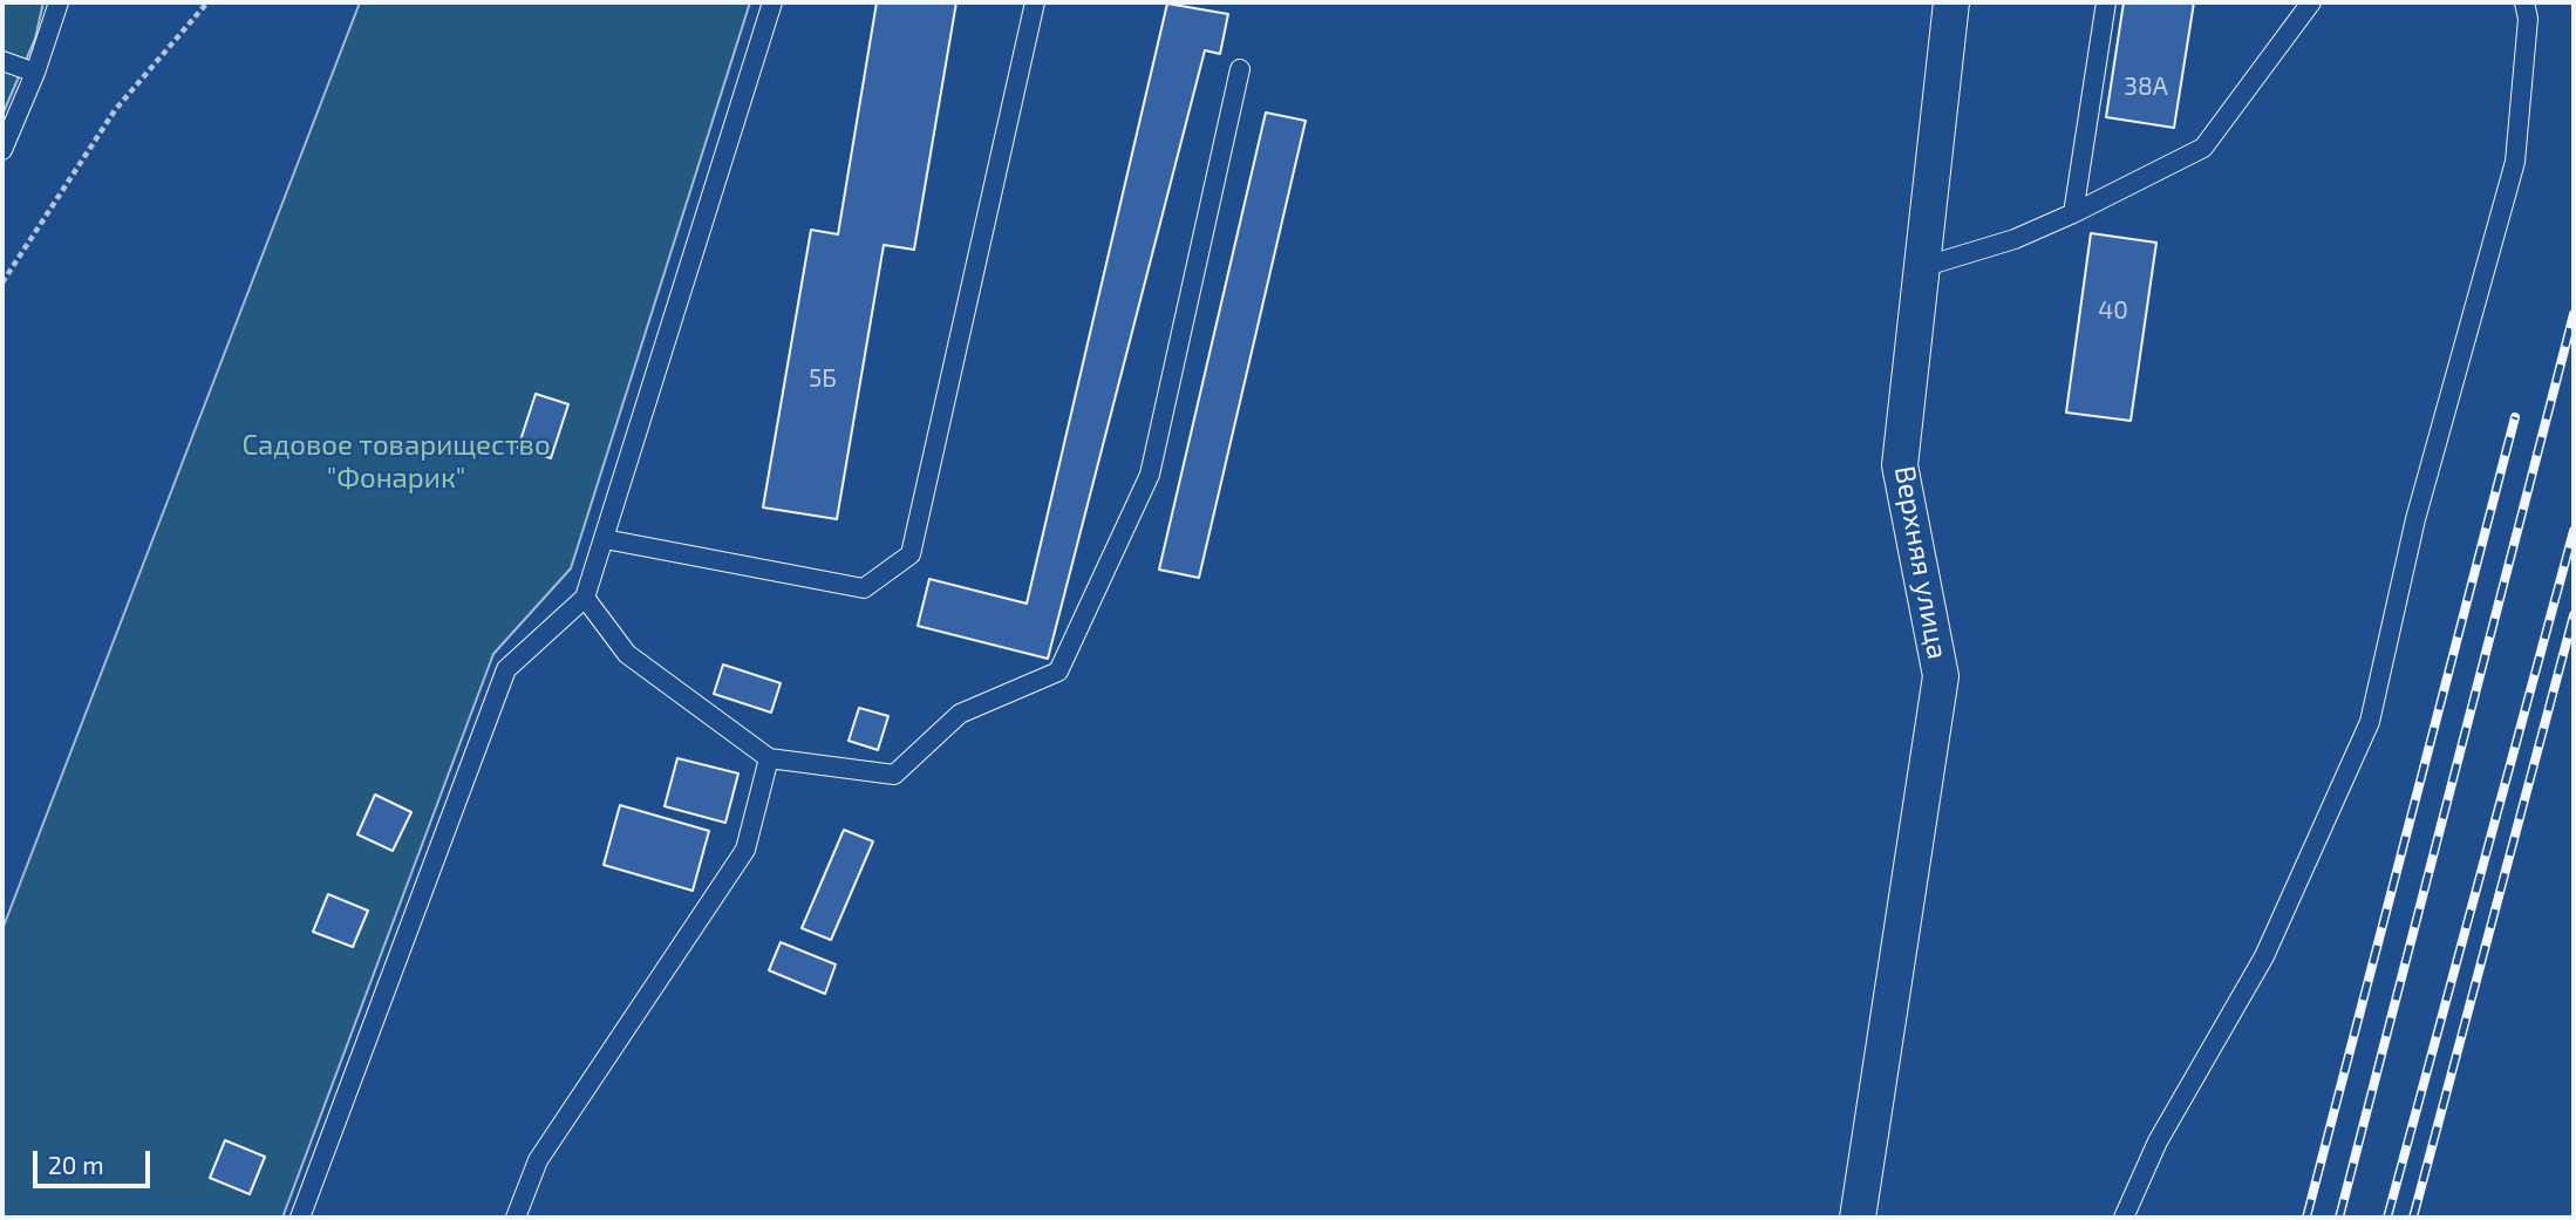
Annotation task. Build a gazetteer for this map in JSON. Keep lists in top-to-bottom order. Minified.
{"streets":{"street":["Верхняя улица"]},"parks":["Садовое товарищество \"Фонарик\""],"house_numbers":["38А","40","5Б"],"scale_bar":"20 m"}
